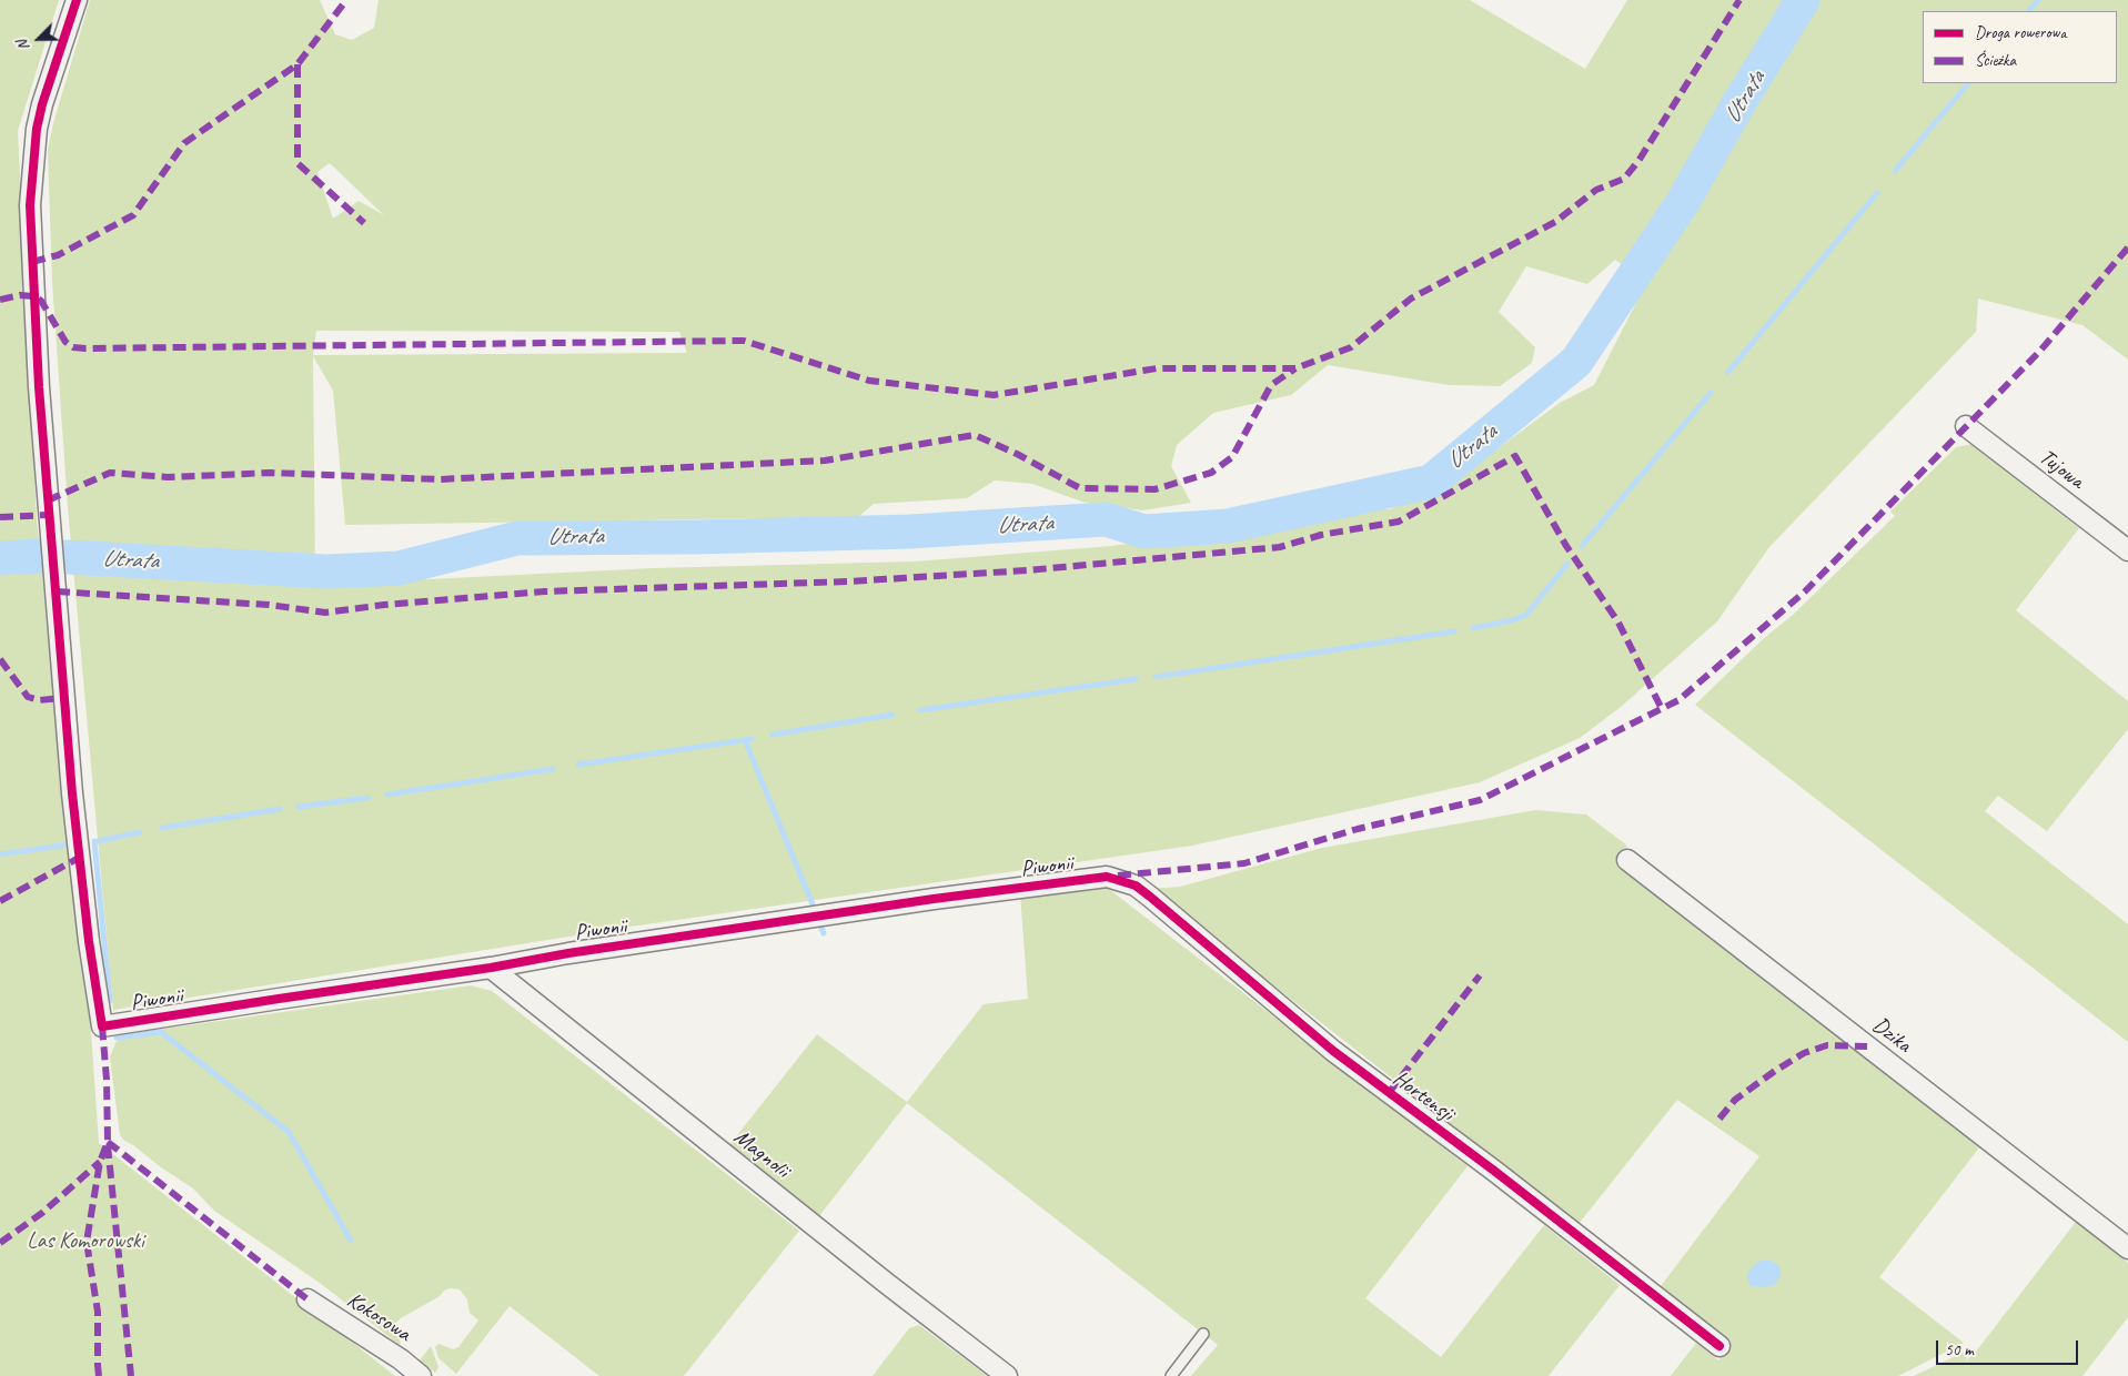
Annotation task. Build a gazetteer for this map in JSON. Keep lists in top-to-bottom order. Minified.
{"streets":{"street":["Tujowa","Piwonii","Dzika","Hortensji","Magnolii","Kokosowa"]},"crossings":[["Piwonii","Hortensji"],["Piwonii","Magnolii"]],"water":["Utrata"],"parks":["Las Komorowski"],"legend":["Droga rowerowa","Ścieżka"],"scale_bar":"50 m","north":"bottom left"}
